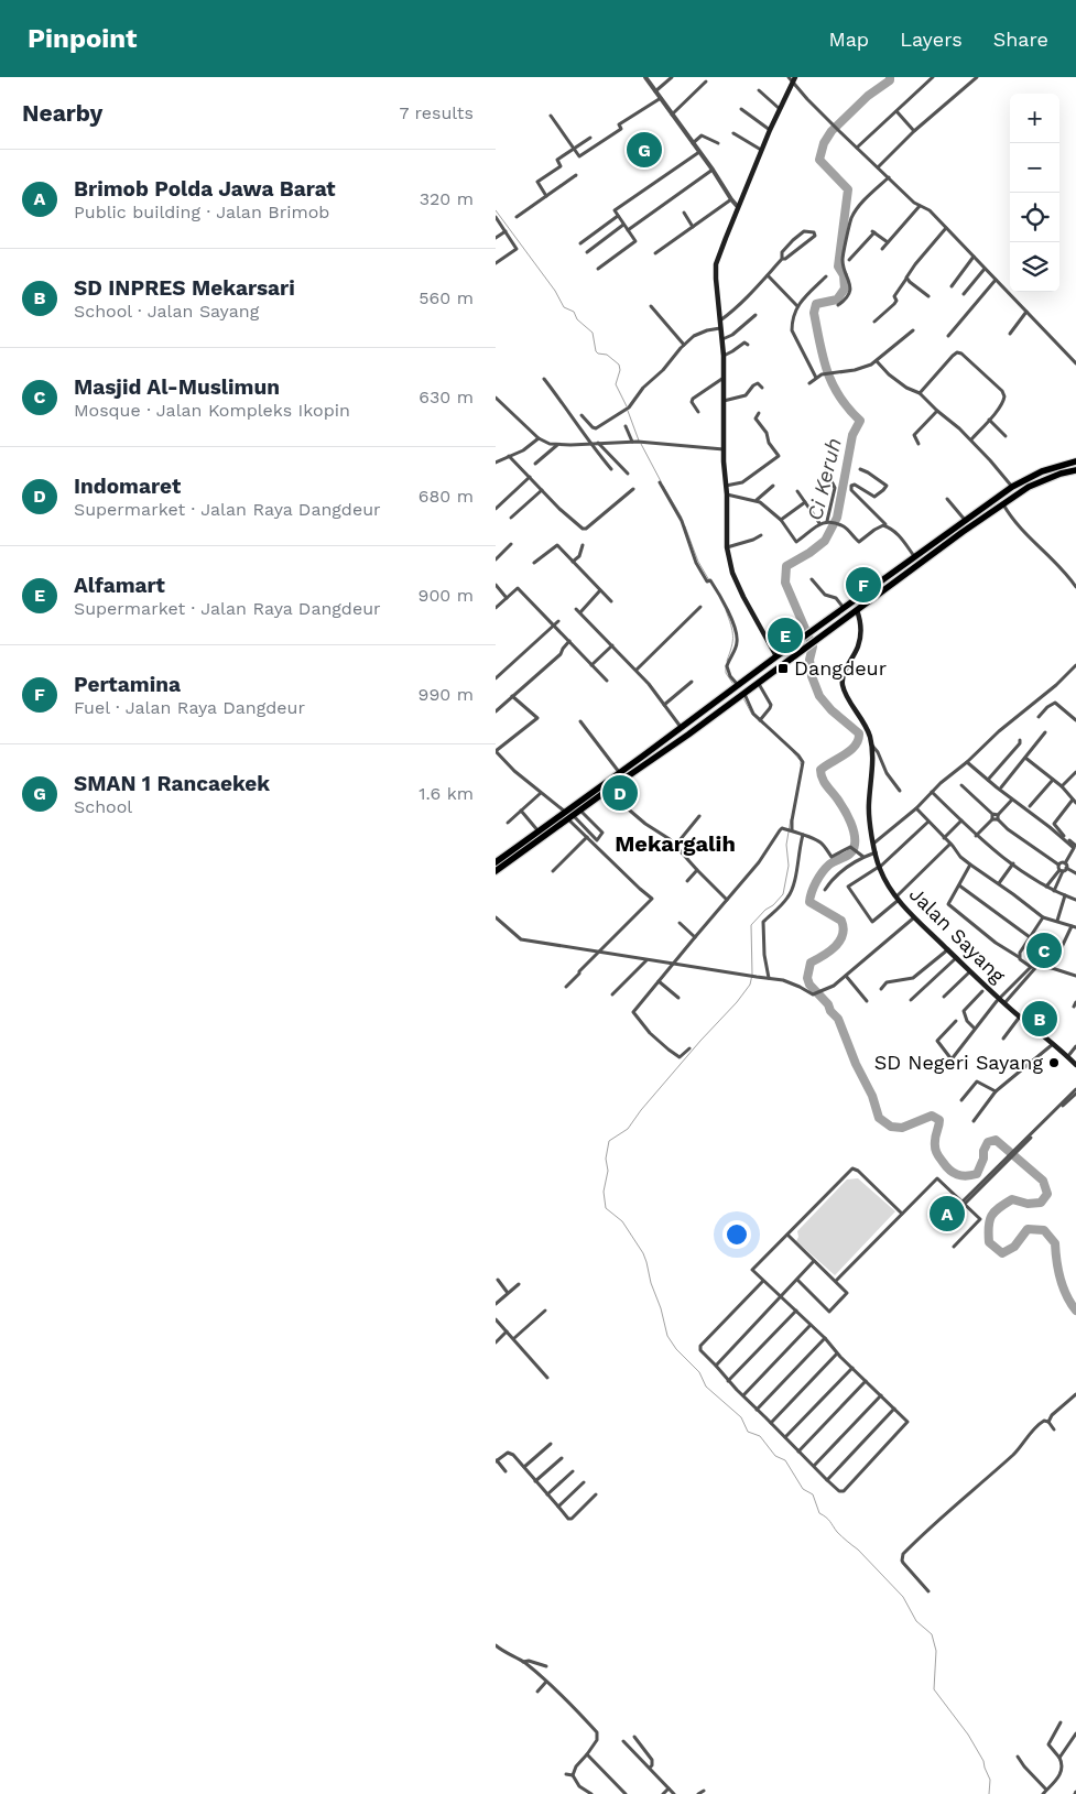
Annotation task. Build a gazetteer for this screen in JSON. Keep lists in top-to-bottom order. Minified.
{"streets":{"main road":["Jalan Sayang"]},"districts":["Mekargalih"],"water":["Ci Keruh"],"places":{"transit":["Dangdeur"],"other":["SD Negeri Sayang"]},"page":{"header":"Pinpoint","nav":["Map","Layers","Share"],"heading":["Nearby","7 results"],"map_buttons":["+","−"],"pins":["G","F","E","D","C","B","A"],"list":[{"mark":"A","name":"Brimob Polda Jawa Barat","note":"Public building · Jalan Brimob","value":"320 m"},{"mark":"B","name":"SD INPRES Mekarsari","note":"School · Jalan Sayang","value":"560 m"},{"mark":"C","name":"Masjid Al-Muslimun","note":"Mosque · Jalan Kompleks Ikopin","value":"630 m"},{"mark":"D","name":"Indomaret","note":"Supermarket · Jalan Raya Dangdeur","value":"680 m"},{"mark":"E","name":"Alfamart","note":"Supermarket · Jalan Raya Dangdeur","value":"900 m"},{"mark":"F","name":"Pertamina","note":"Fuel · Jalan Raya Dangdeur","value":"990 m"},{"mark":"G","name":"SMAN 1 Rancaekek","note":"School","value":"1.6 km"}]}}
